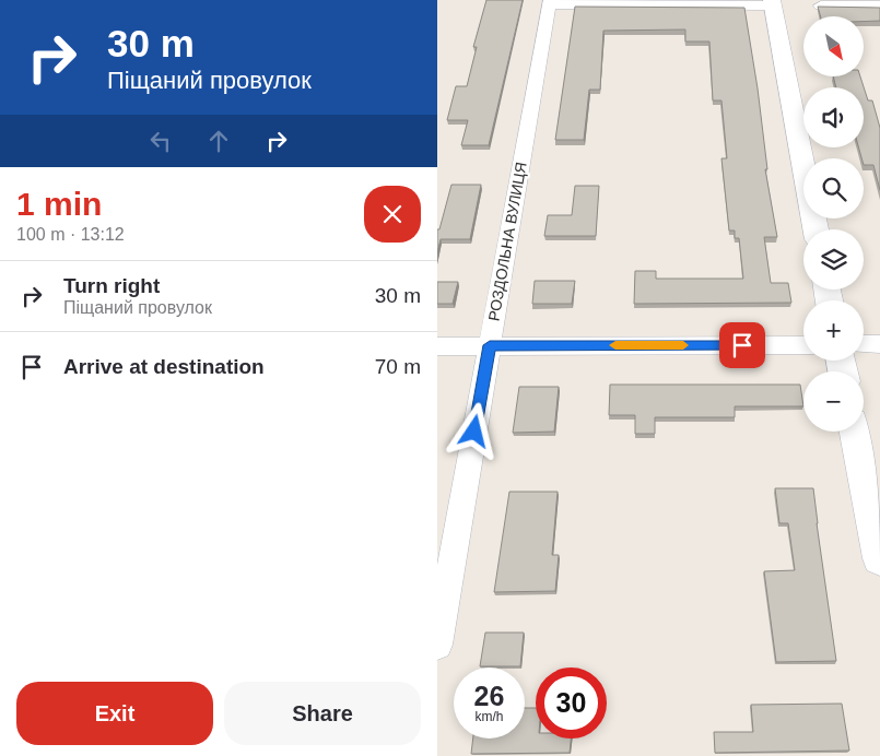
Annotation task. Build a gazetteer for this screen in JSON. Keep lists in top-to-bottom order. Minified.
{"streets":{"street":["РОЗДОЛЬНА ВУЛИЦЯ"]},"north":"bottom right","page":{"turn":["30 m","Піщаний провулок"],"map_buttons":["+","−"],"heading":["1 min","100 m · 13:12"],"list":[{"name":"Turn right","note":"Піщаний провулок","value":"30 m"},{"name":"Arrive at destination","value":"70 m"}],"speed":"26 km/h","limit":"30","buttons":["Exit","Share"]}}
